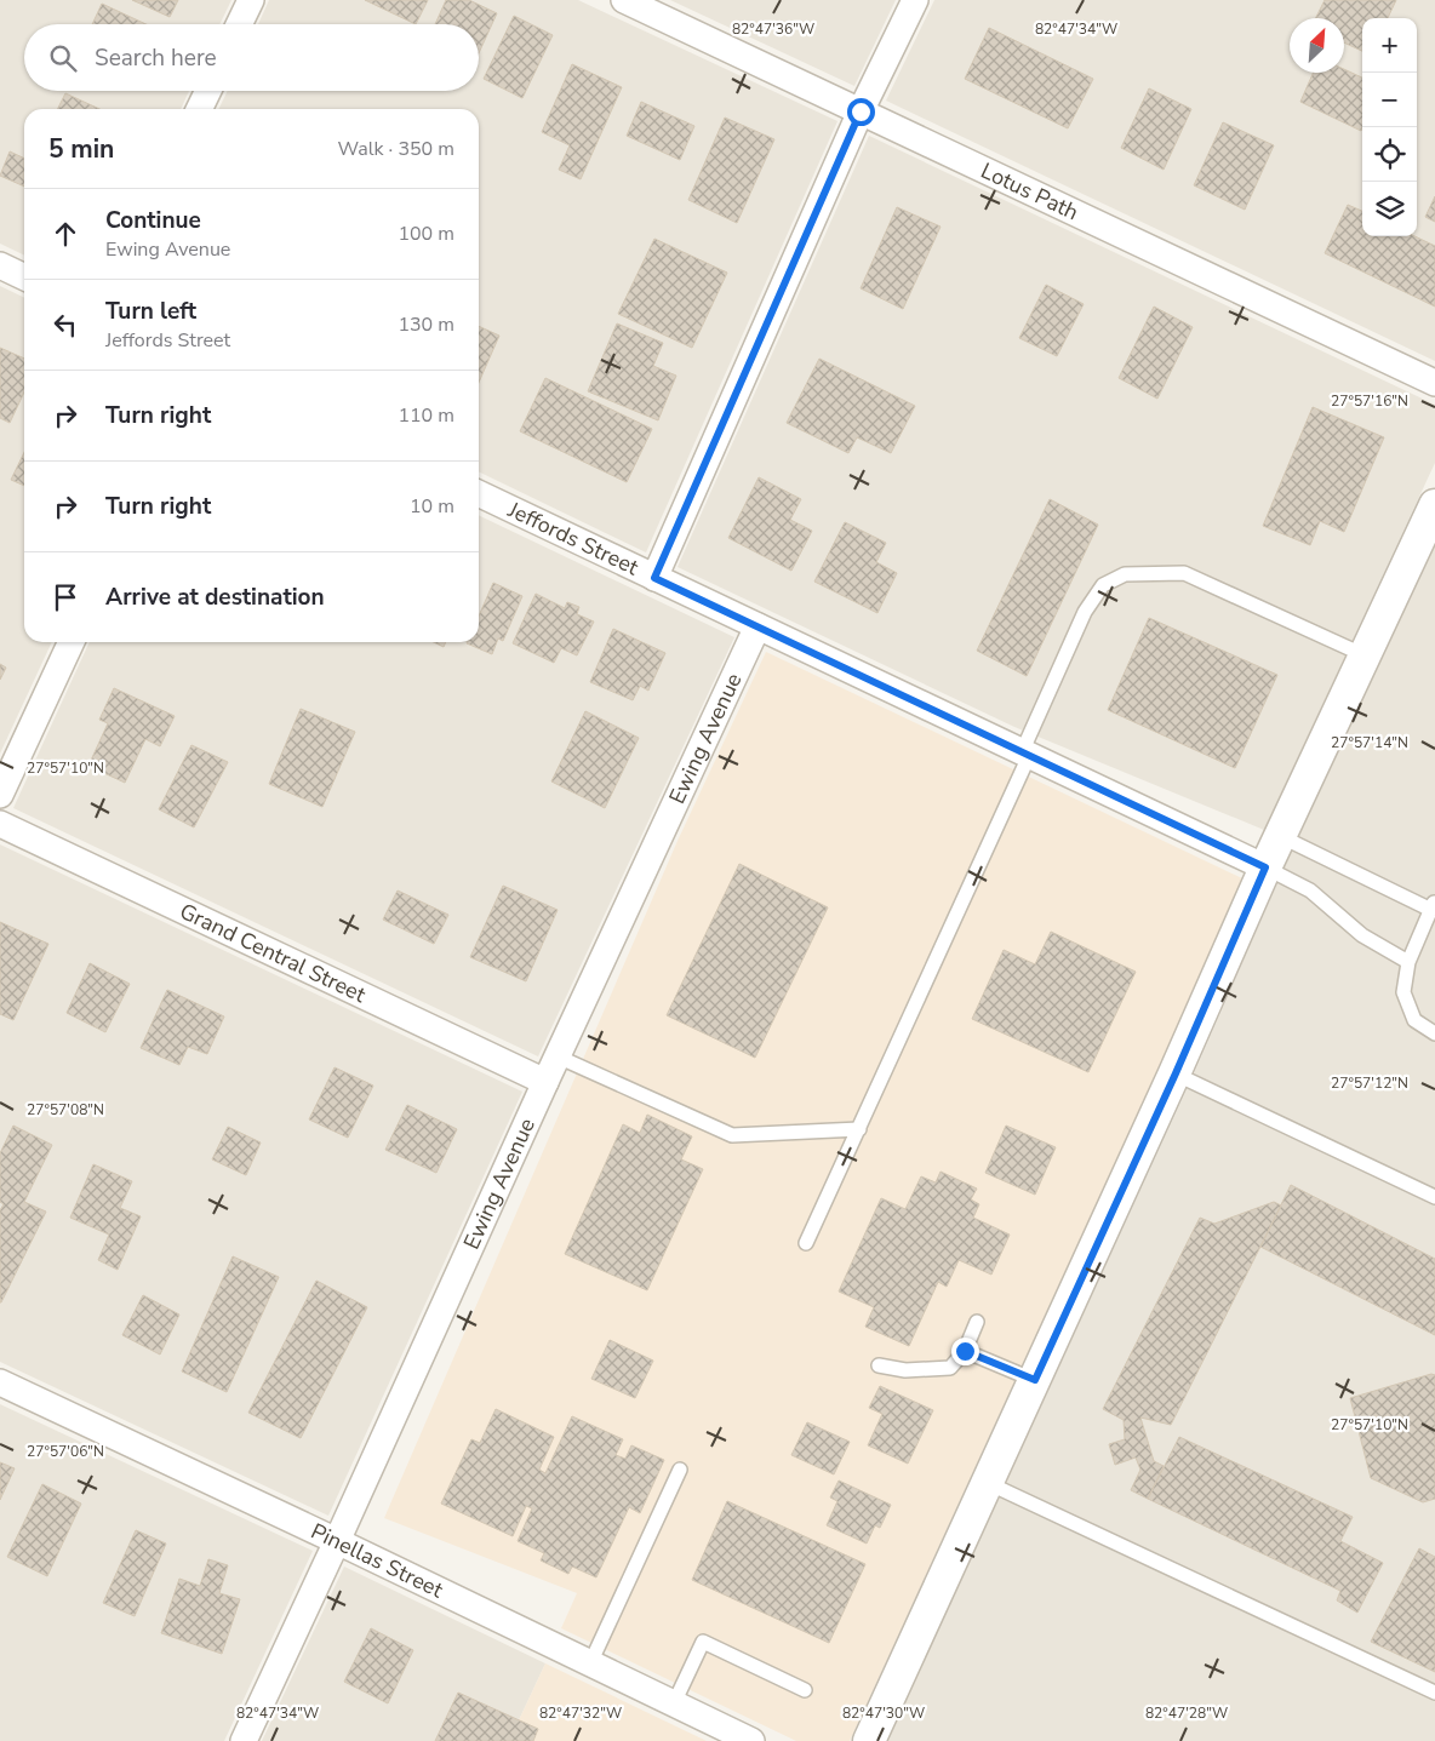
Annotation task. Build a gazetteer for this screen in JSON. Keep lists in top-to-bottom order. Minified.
{"streets":{"street":["Lotus Path","Jeffords Street","Ewing Avenue","Grand Central Street","Pinellas Street"]},"crossings":[["Jeffords Street","Ewing Avenue"],["Ewing Avenue","Grand Central Street"],["Ewing Avenue","Pinellas Street"]],"north":"top right","page":{"map_buttons":["+","−"],"search":"Search here","heading":["5 min","Walk · 350 m"],"list":[["Continue","Ewing Avenue","100 m"],["Turn left","Jeffords Street","130 m"],["Turn right","110 m"],["Turn right","10 m"],"Arrive at destination"]},"coordinates":["82°47'36\"W","82°47'34\"W","27°57'16\"N","27°57'14\"N","27°57'10\"N","27°57'12\"N","27°57'08\"N","27°57'06\"N","82°47'32\"W","82°47'30\"W","82°47'28\"W"]}
